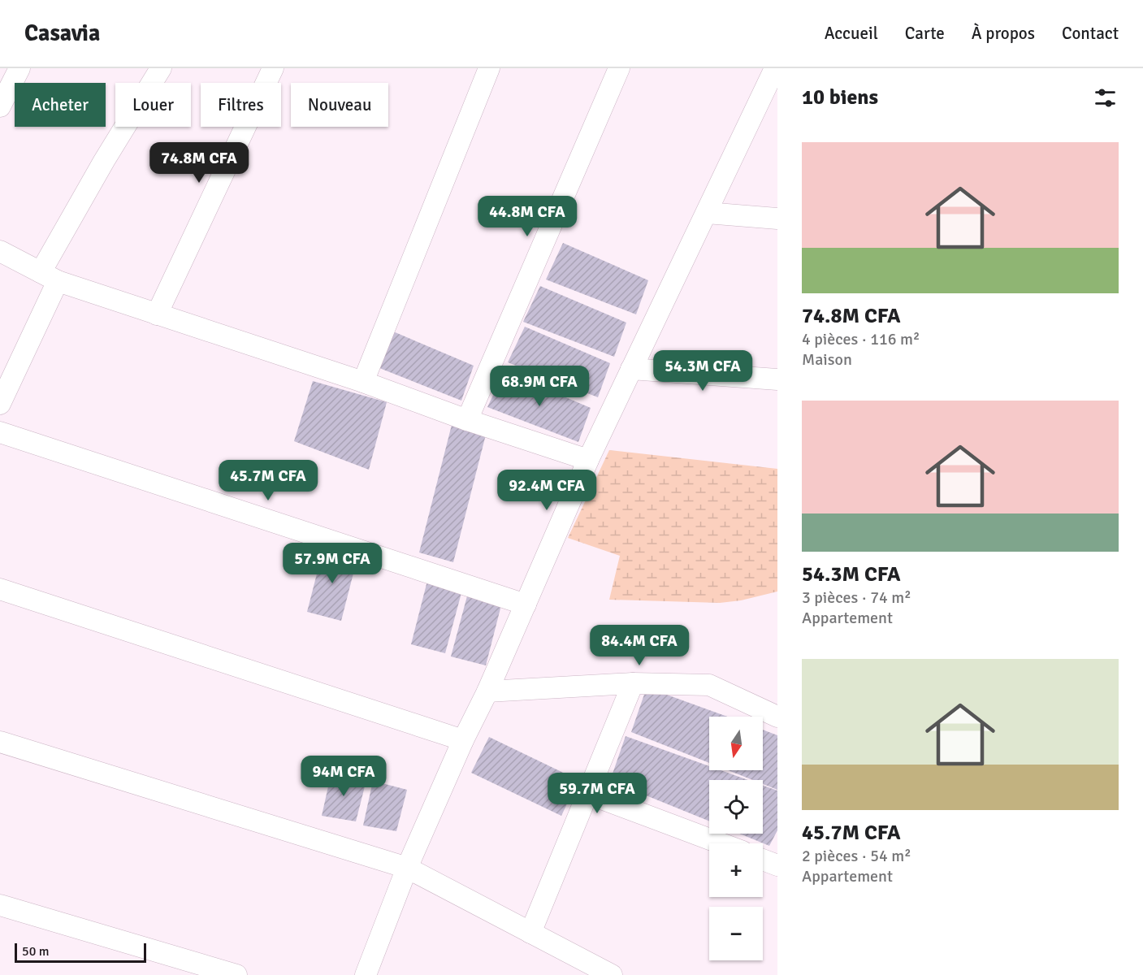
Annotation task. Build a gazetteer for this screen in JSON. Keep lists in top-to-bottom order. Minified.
{"scale_bar":"50 m","north":"bottom","page":{"header":"Casavia","nav":["Accueil","Carte","À propos","Contact"],"heading":"10 biens","chip":["Acheter","Louer","Filtres","Nouveau"],"list":[{"name":"74.8M CFA","note":"4 pièces · 116 m² · Maison"},{"name":"54.3M CFA","note":"3 pièces · 74 m² · Appartement"},{"name":"45.7M CFA","note":"2 pièces · 54 m² · Appartement"}],"price":["74.8M CFA","44.8M CFA","54.3M CFA","68.9M CFA","45.7M CFA","92.4M CFA","57.9M CFA","84.4M CFA","94M CFA","59.7M CFA"],"map_buttons":["+","−"],"scale":"50 m"}}
